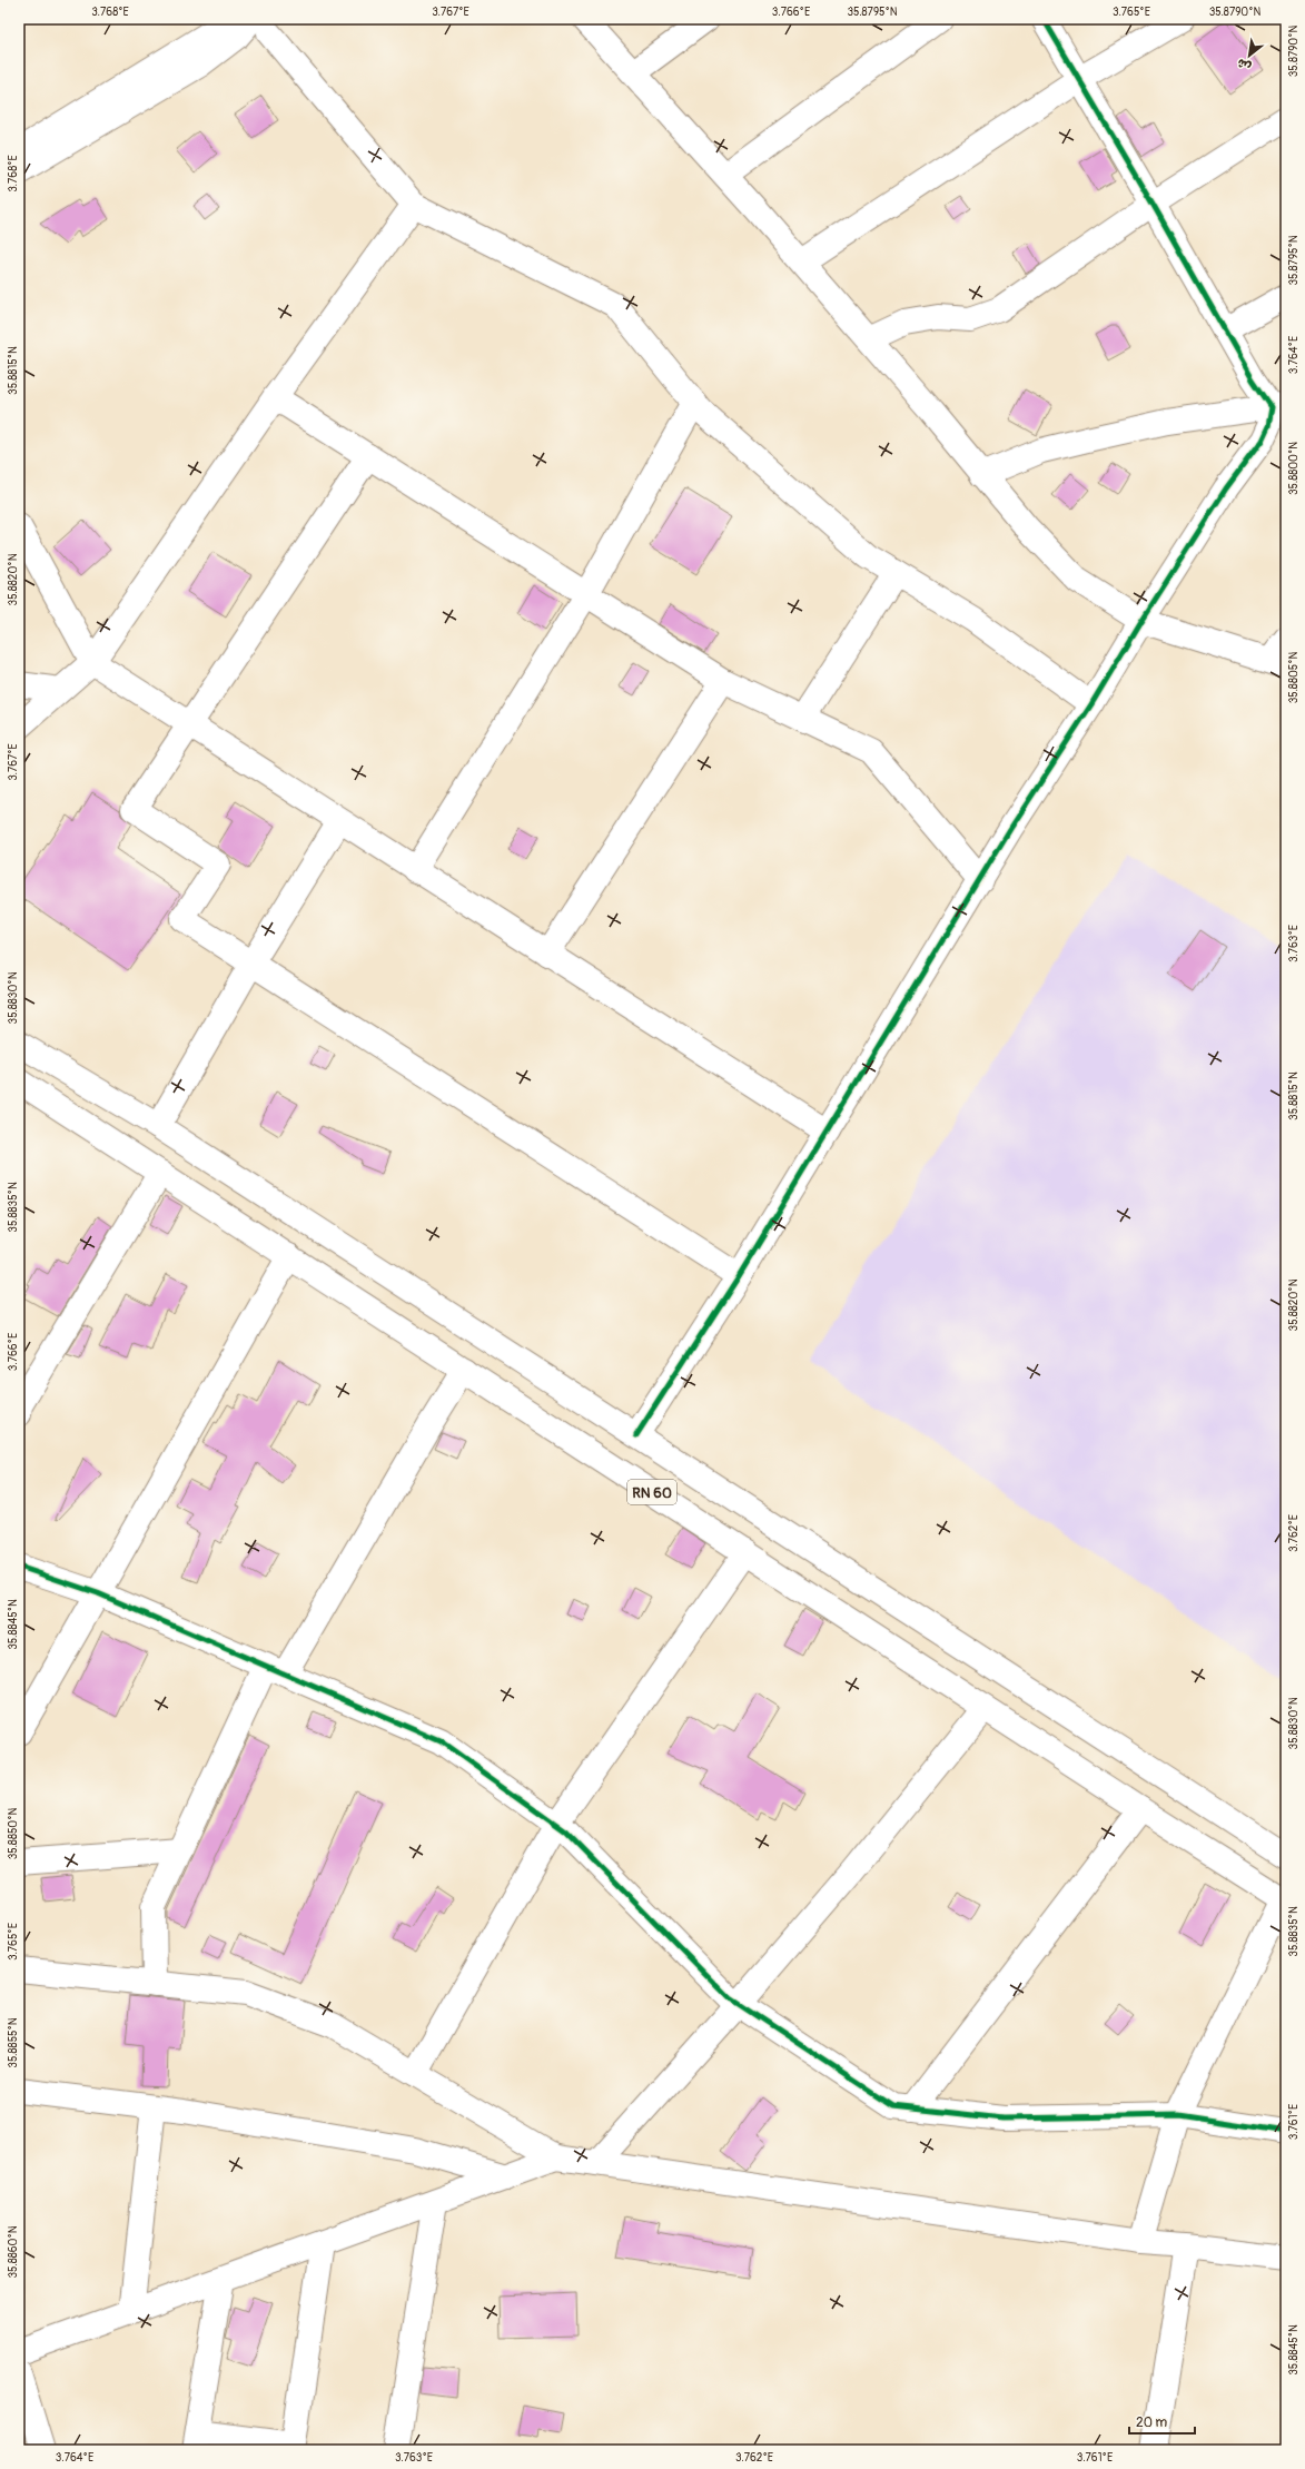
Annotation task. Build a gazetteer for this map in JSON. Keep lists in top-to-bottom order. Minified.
{"streets":{"street":["RN 60"]},"scale_bar":"20 m","north":"bottom left","coordinates":["3.768°E","3.767°E","3.766°E","35.8795°N","3.765°E","35.8790°N","3.764°E","35.8815°N","35.8800°N","35.8820°N","35.8805°N","3.763°E","35.8830°N","35.8835°N","3.762°E","35.8845°N","35.8850°N","35.8855°N","3.761°E","35.8860°N"]}
